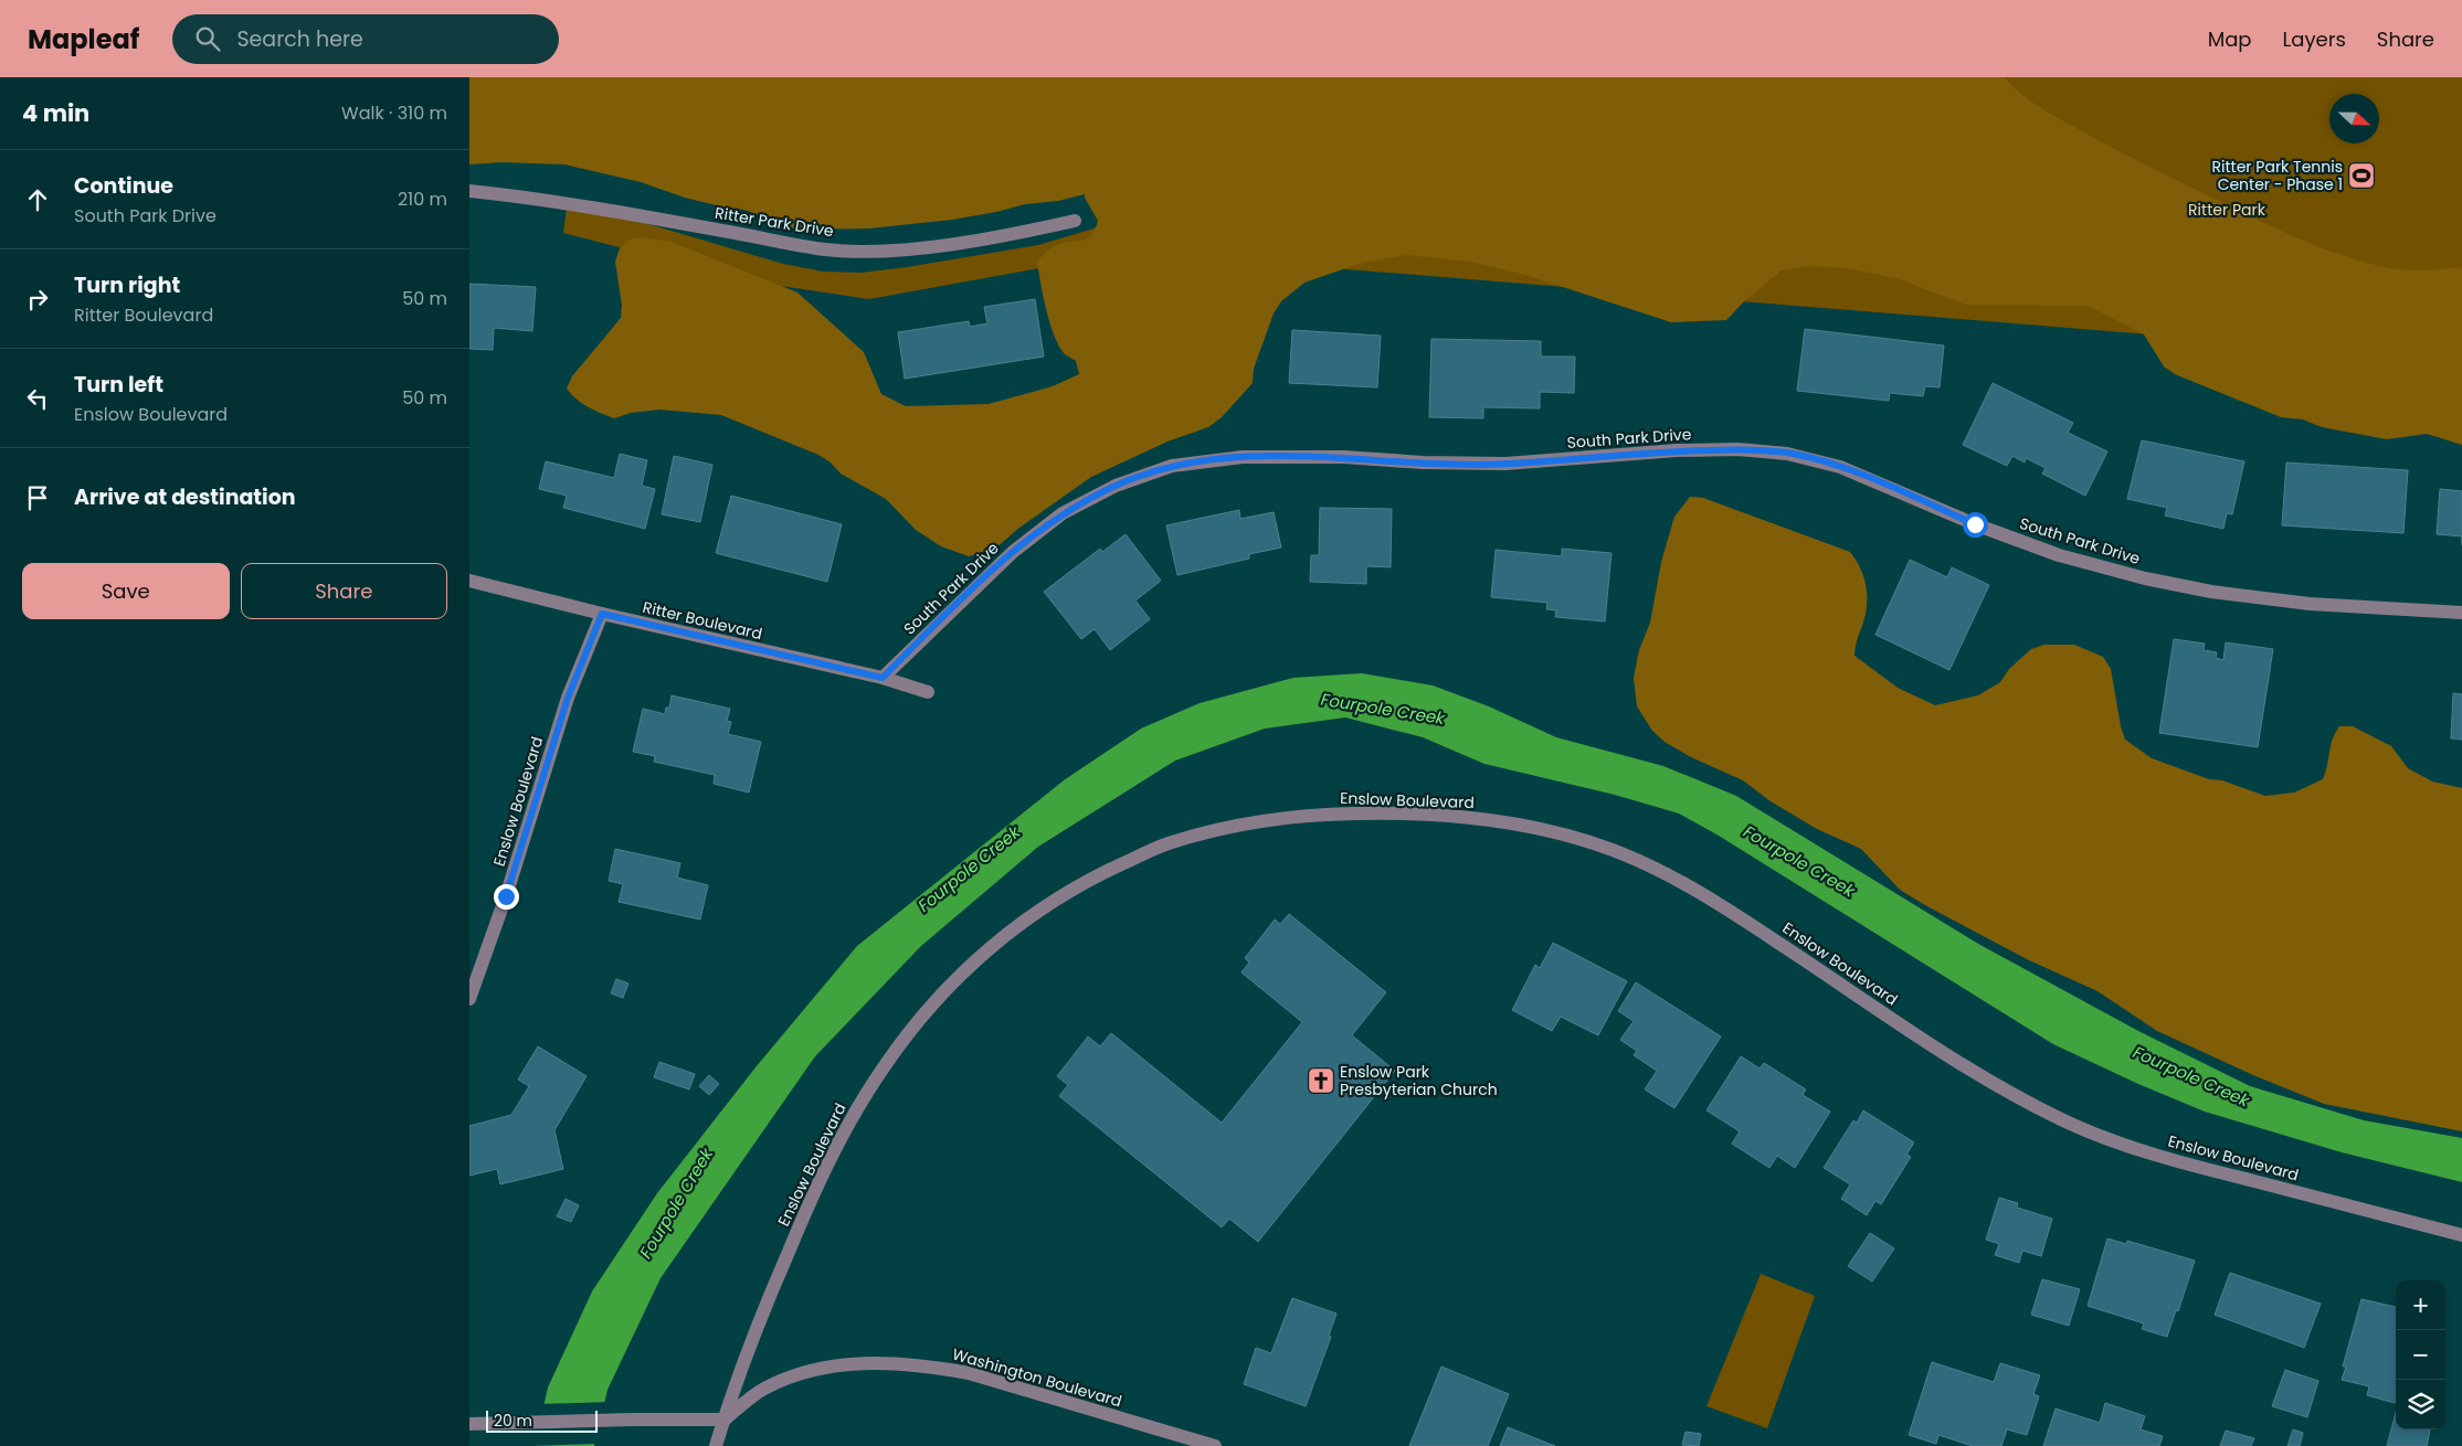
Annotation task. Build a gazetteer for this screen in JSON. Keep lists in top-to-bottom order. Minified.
{"streets":{"street":["Ritter Park Drive","South Park Drive","Ritter Boulevard","Enslow Boulevard","Washington Boulevard"]},"crossings":[["South Park Drive","Ritter Boulevard"],["Ritter Boulevard","Enslow Boulevard"],["Enslow Boulevard","Washington Boulevard"]],"water":["Fourpole Creek"],"parks":["Ritter Park"],"places":{"sports":["Ritter Park Tennis Center - Phase 1"],"church":["Enslow Park Presbyterian Church"]},"scale_bar":"20 m","north":"right","page":{"header":"Mapleaf","search":"Search here","nav":["Map","Layers","Share"],"heading":["4 min","Walk · 310 m"],"list":[["Continue","South Park Drive","210 m"],["Turn right","Ritter Boulevard","50 m"],["Turn left","Enslow Boulevard","50 m"],"Arrive at destination"],"buttons":["Save","Share"],"map_buttons":["+","−"],"scale":"20 m"}}
